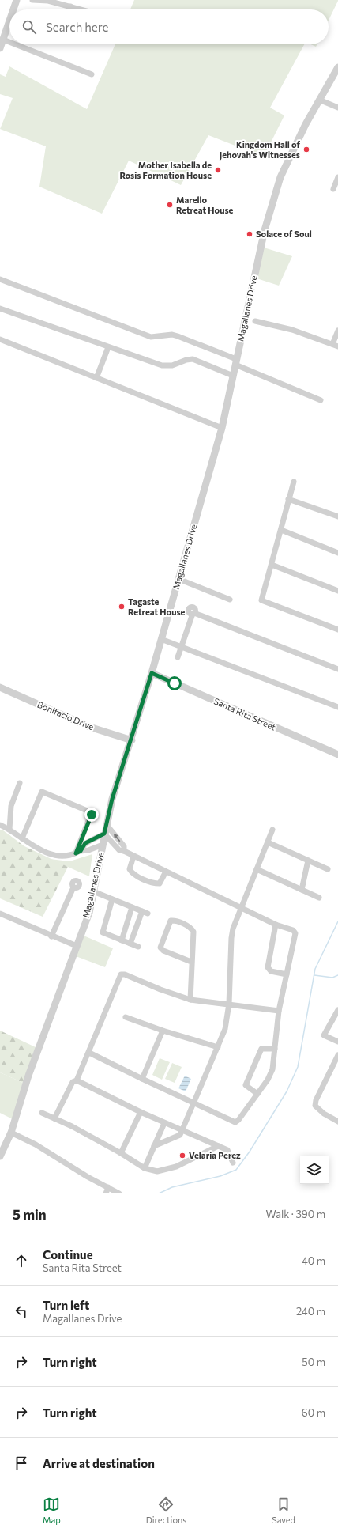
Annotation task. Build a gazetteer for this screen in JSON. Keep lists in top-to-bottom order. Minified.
{"streets":{"street":["Magallanes Drive","Santa Rita Street","Bonifacio Drive"]},"crossings":[["Magallanes Drive","Santa Rita Street"],["Magallanes Drive","Bonifacio Drive"]],"places":["Kingdom Hall of Jehovah's Witnesses","Mother Isabella de Rosis Formation House","Marello Retreat House","Solace of Soul","Tagaste Retreat House","Velaria Perez"],"page":{"search":"Search here","heading":["5 min","Walk · 390 m"],"list":[["Continue","Santa Rita Street","40 m"],["Turn left","Magallanes Drive","240 m"],["Turn right","50 m"],["Turn right","60 m"],"Arrive at destination"],"nav":["Map","Directions","Saved"]}}
